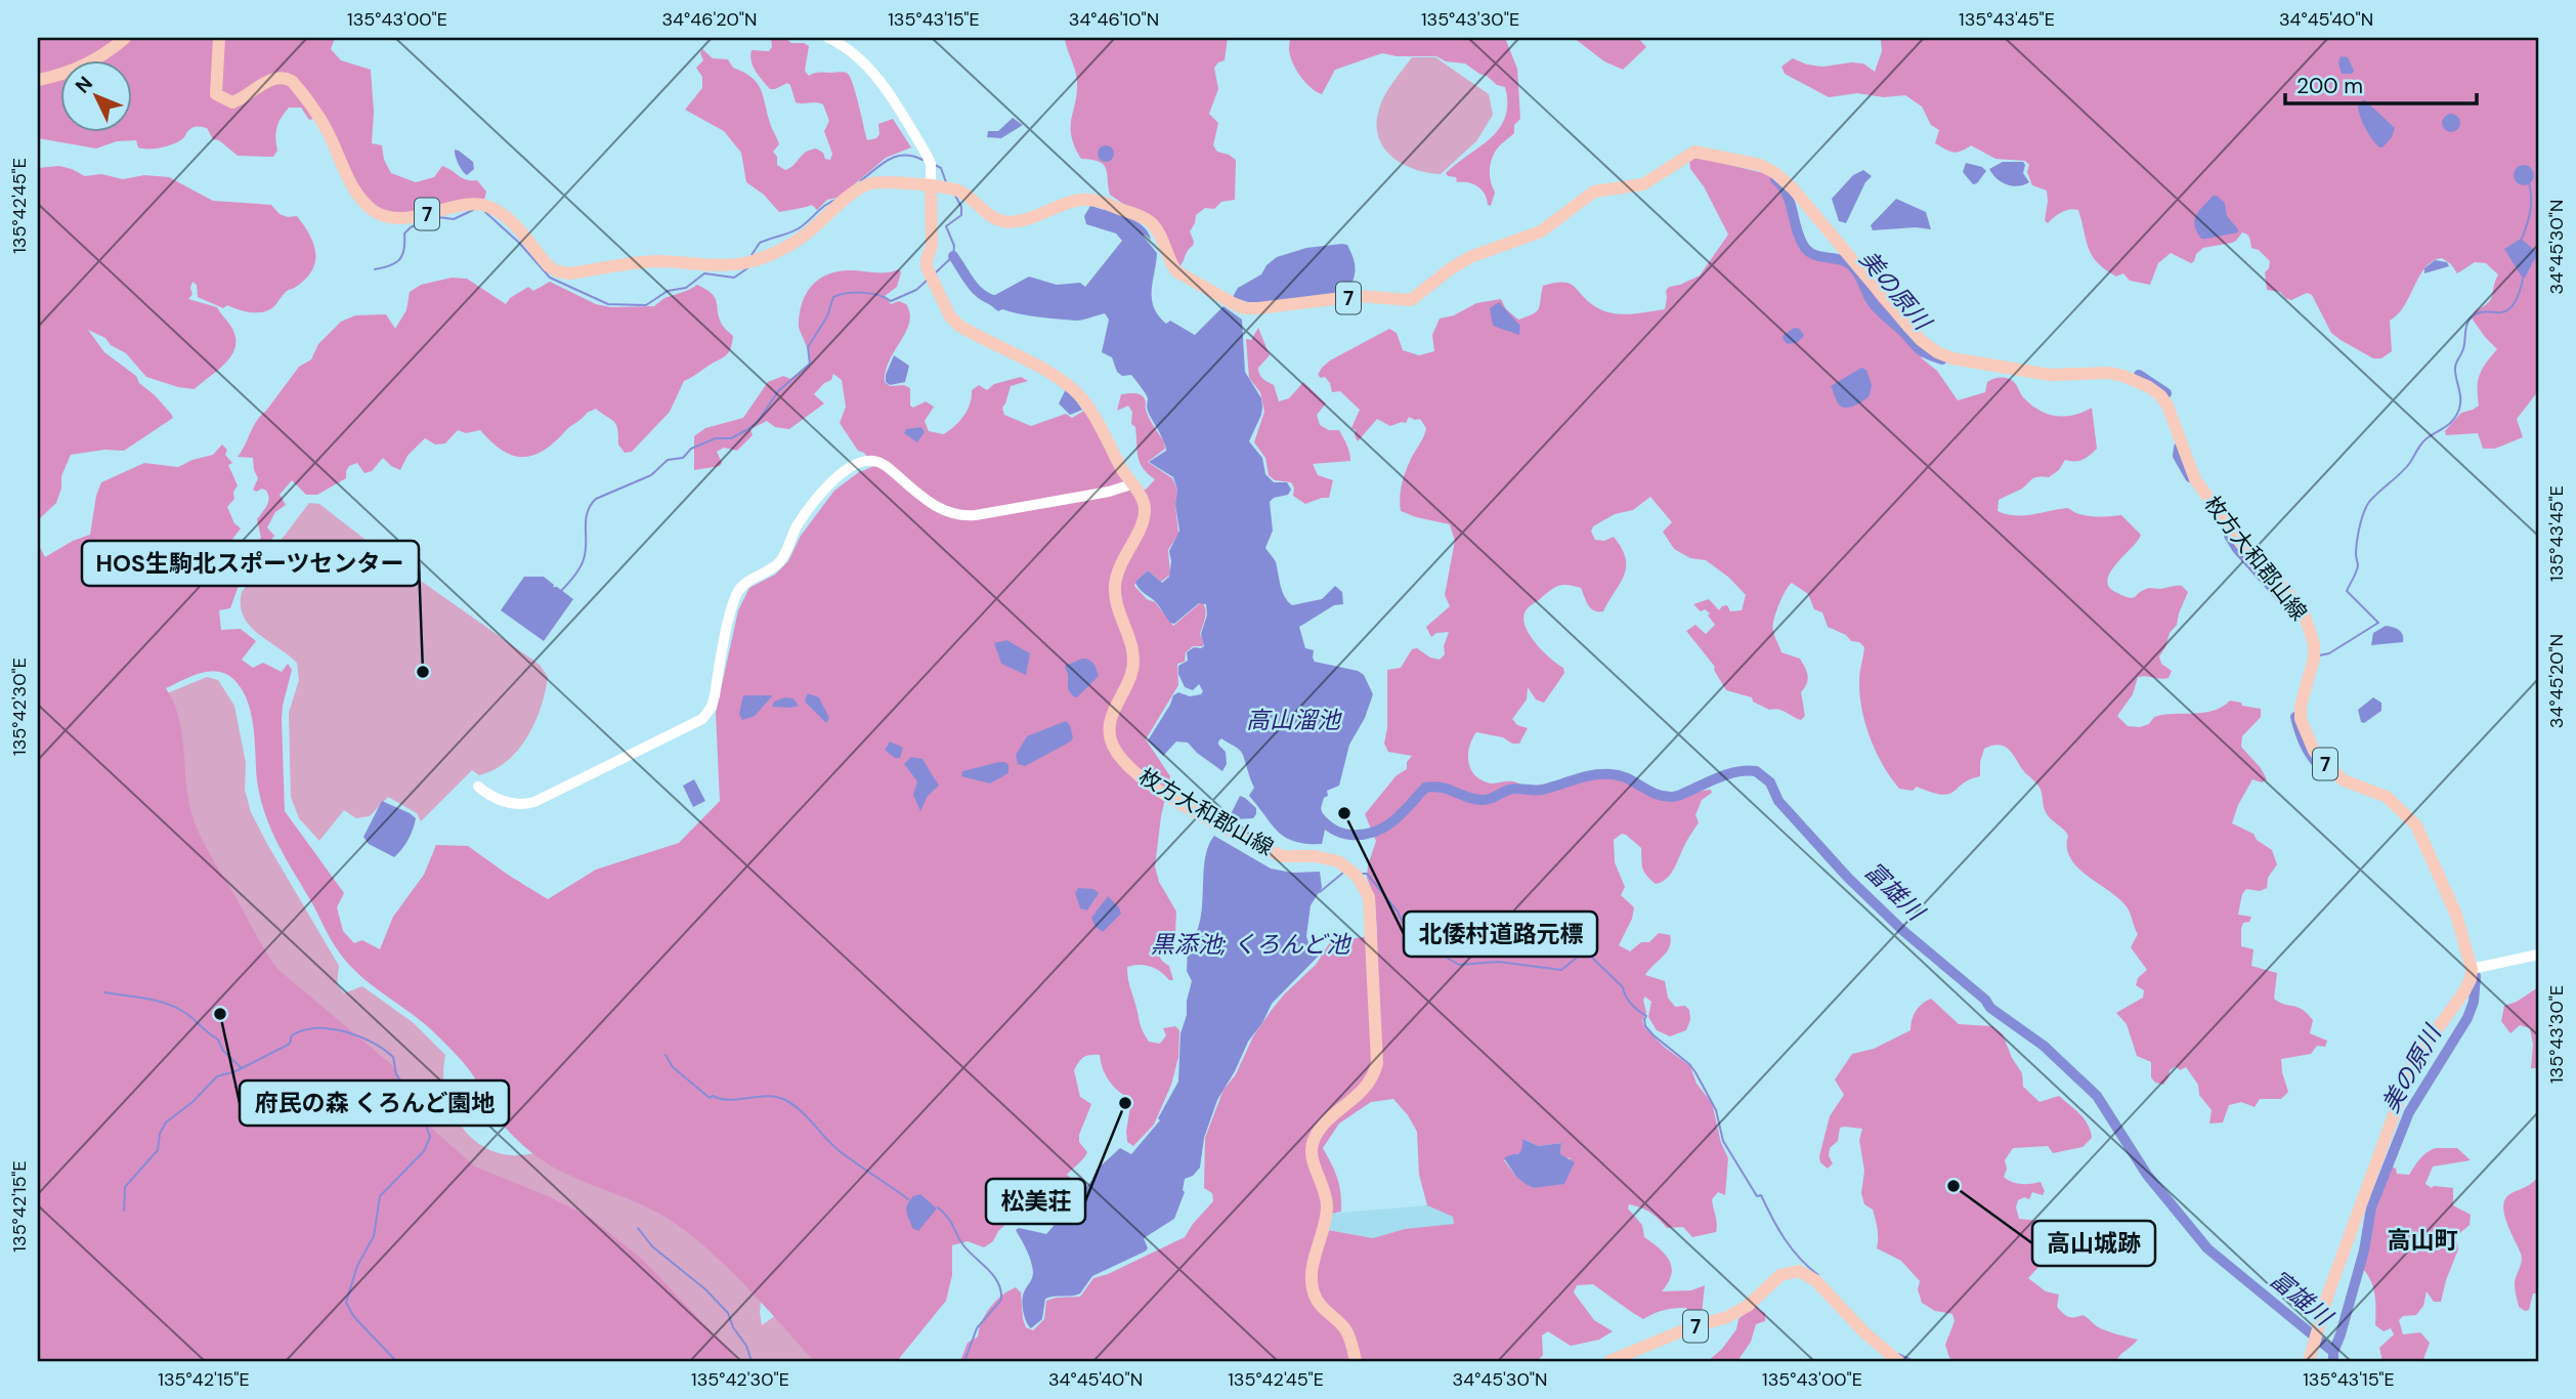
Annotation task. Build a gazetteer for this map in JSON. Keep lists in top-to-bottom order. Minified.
{"streets":{"main road":["7","枚方大和郡山線"]},"districts":["高山町"],"water":["美の原川","高山溜池","富雄川","黒添池; くろんど池"],"places":["HOS生駒北スポーツセンター","北倭村道路元標","府民の森 くろんど園地","松美荘","高山城跡"],"scale_bar":"200 m","north":"top left","coordinates":["135°43'00\"E","34°46'20\"N","135°43'15\"E","34°46'10\"N","135°43'30\"E","135°43'45\"E","34°45'40\"N","135°42'45\"E","34°45'30\"N","34°45'20\"N","135°42'30\"E","135°42'15\"E"]}
